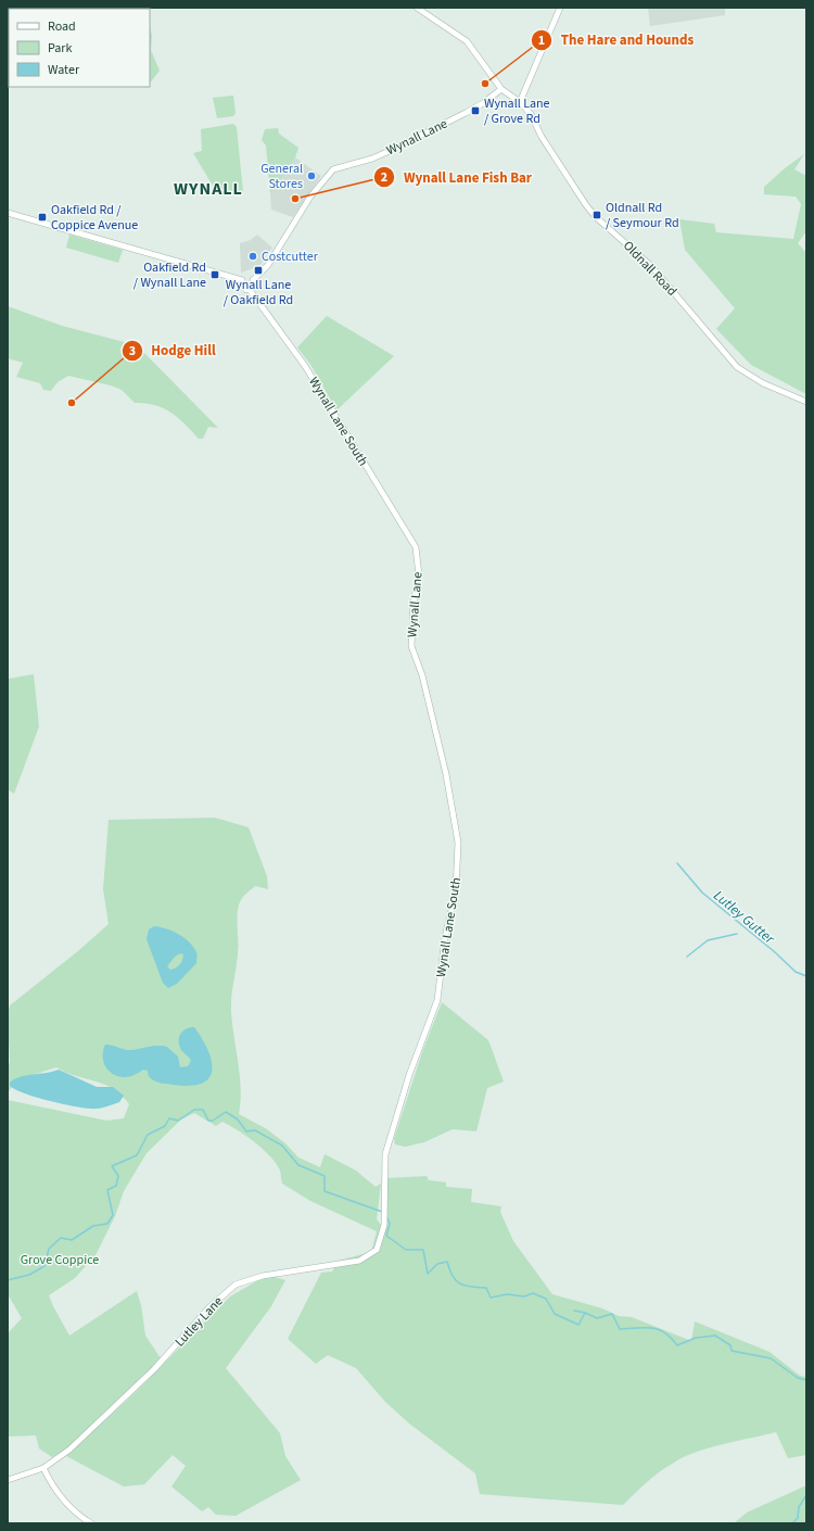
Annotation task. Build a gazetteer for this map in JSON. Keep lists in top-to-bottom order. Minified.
{"streets":{"street":["Wynall Lane","Oldnall Road","Wynall Lane South","Lutley Lane"]},"crossings":[["Wynall Lane","Oldnall Road"],["Wynall Lane","Wynall Lane South"],["Wynall Lane South","Lutley Lane"]],"districts":["WYNALL"],"water":["Lutley Gutter"],"parks":["Grove Coppice"],"places":{"other":["The Hare and Hounds","General Stores","Wynall Lane Fish Bar","Costcutter","Hodge Hill"],"transit":["Wynall Lane / Grove Rd","Oldnall Rd / Seymour Rd","Oakfield Rd / Coppice Avenue","Wynall Lane / Oakfield Rd","Oakfield Rd / Wynall Lane"]},"legend":["Road","Park","Water"]}
